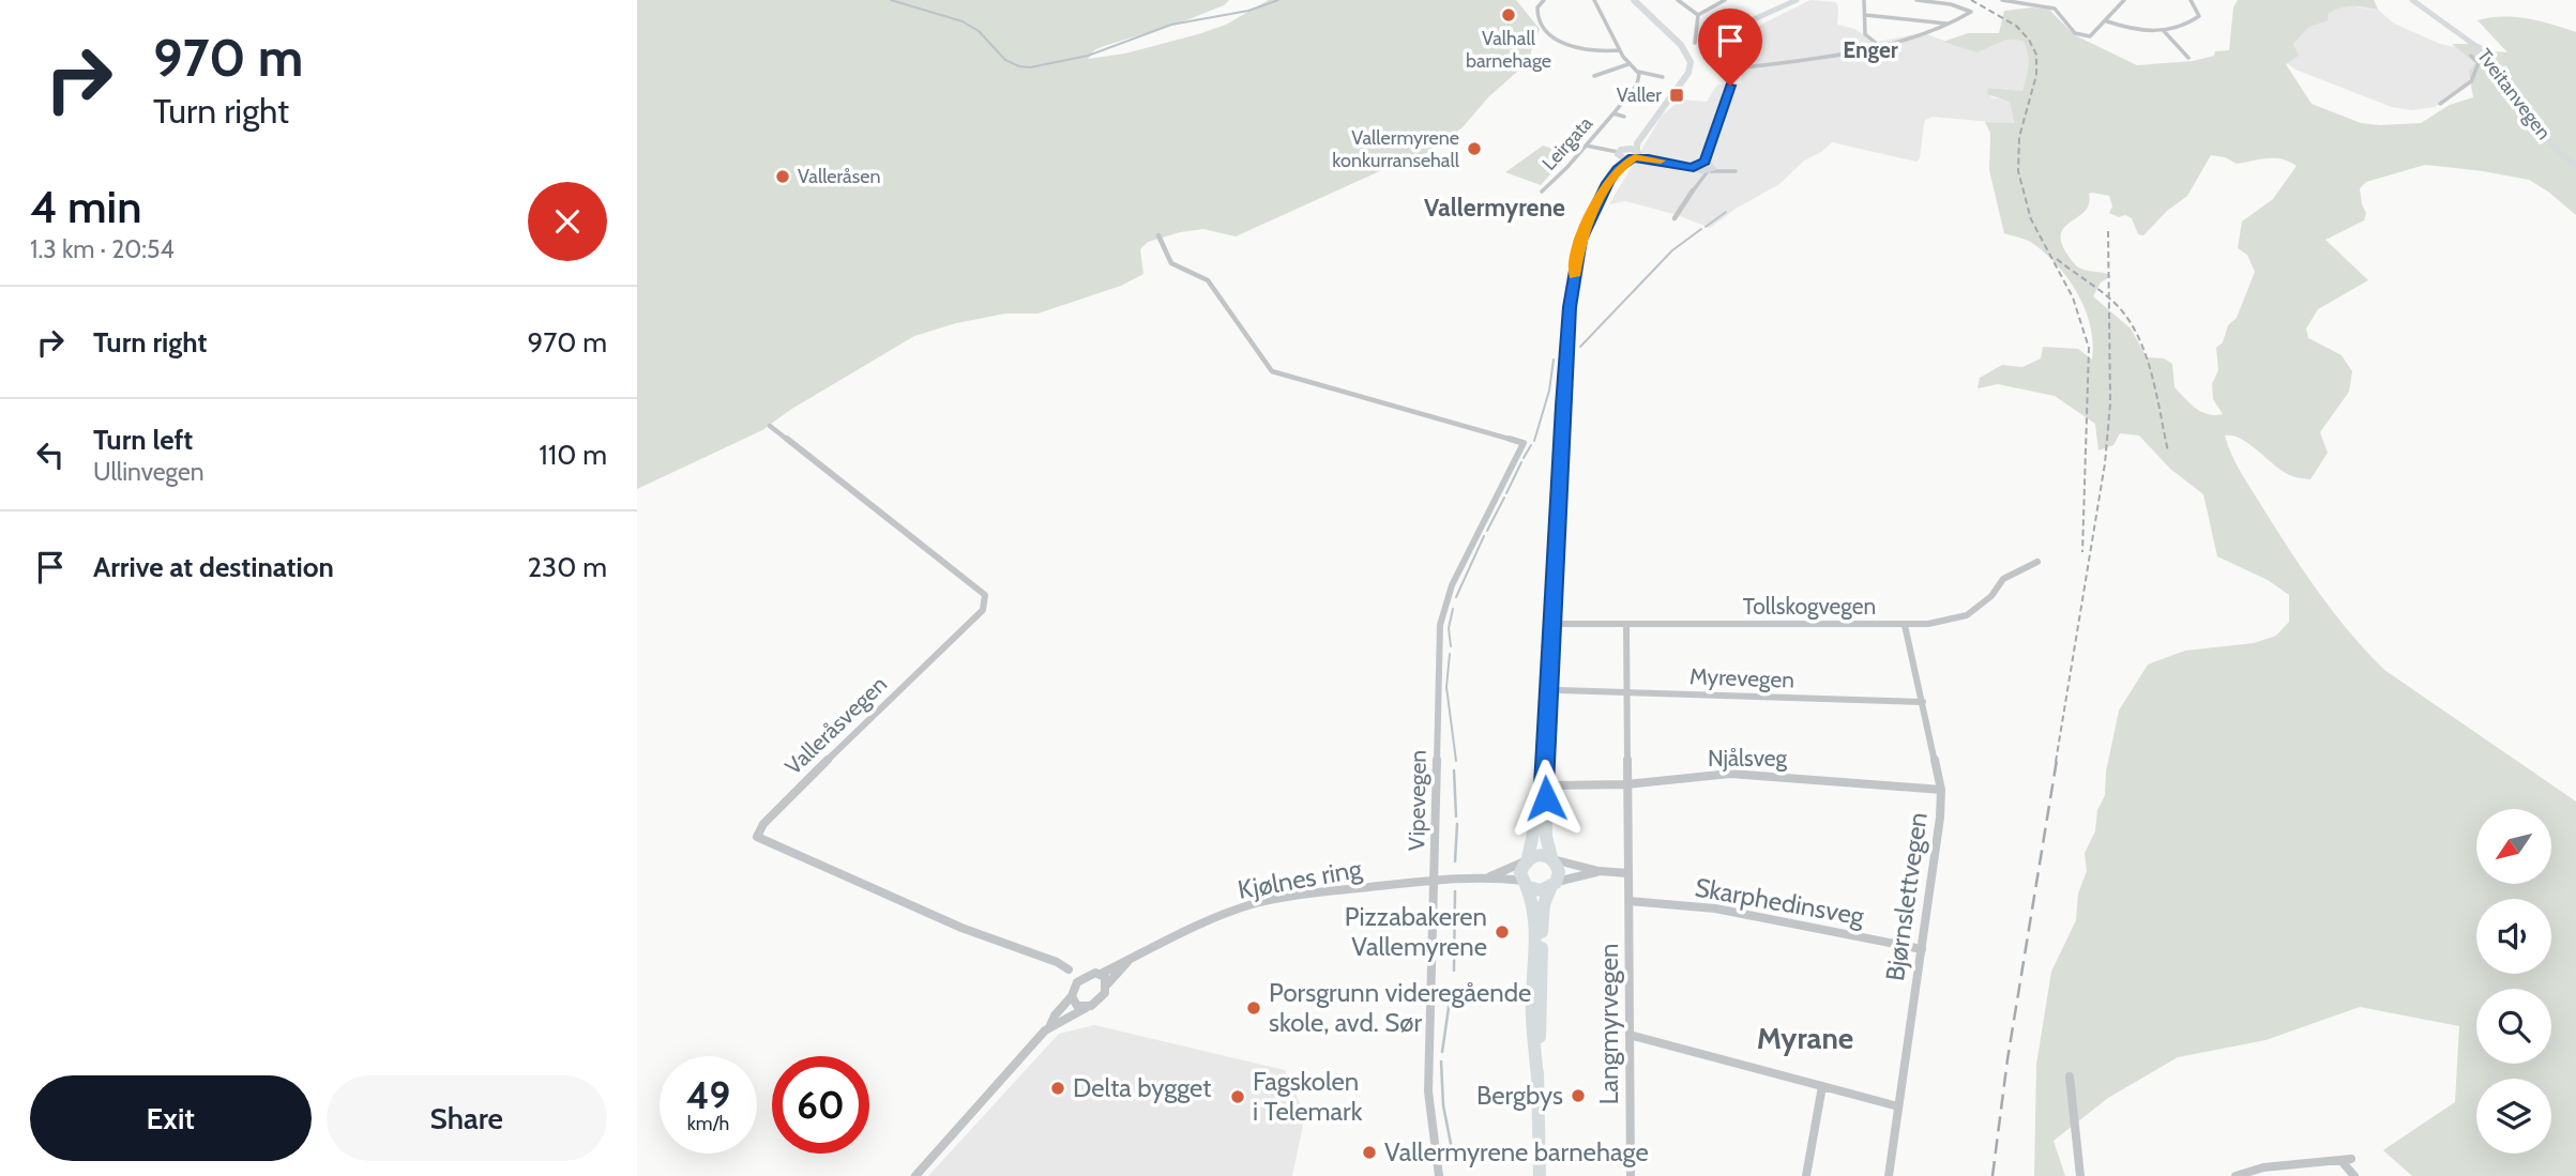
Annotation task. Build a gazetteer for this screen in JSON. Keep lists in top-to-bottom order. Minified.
{"streets":{"main road":["Tveitanvegen"],"street":["Leirgata","Tollskogvegen","Myrevegen","Valleråsvegen","Njålsveg","Vipevegen","Kjølnes ring","Bjørnslettvegen","Skarphedinsveg","Langmyrvegen"]},"crossings":[["Tollskogvegen","Bjørnslettvegen"],["Tollskogvegen","Langmyrvegen"],["Myrevegen","Bjørnslettvegen"],["Myrevegen","Langmyrvegen"],["Njålsveg","Bjørnslettvegen"],["Njålsveg","Langmyrvegen"],["Vipevegen","Kjølnes ring"],["Bjørnslettvegen","Skarphedinsveg"],["Skarphedinsveg","Langmyrvegen"]],"districts":["Enger","Vallermyrene","Myrane"],"places":{"other":["Valhall barnehage","Vallermyrene konkurransehall","Valleråsen","Pizzabakeren Vallemyrene","Porsgrunn videregående skole, avd. Sør","Delta bygget","Bergbys","Fagskolen i Telemark","Vallermyrene barnehage"],"transit":["Valler"]},"north":"bottom left","page":{"turn":["970 m","Turn right"],"heading":["4 min","1.3 km · 20:54"],"list":[{"name":"Turn right","value":"970 m"},{"name":"Turn left","note":"Ullinvegen","value":"110 m"},{"name":"Arrive at destination","value":"230 m"}],"speed":"49 km/h","limit":"60","buttons":["Exit","Share"]}}
